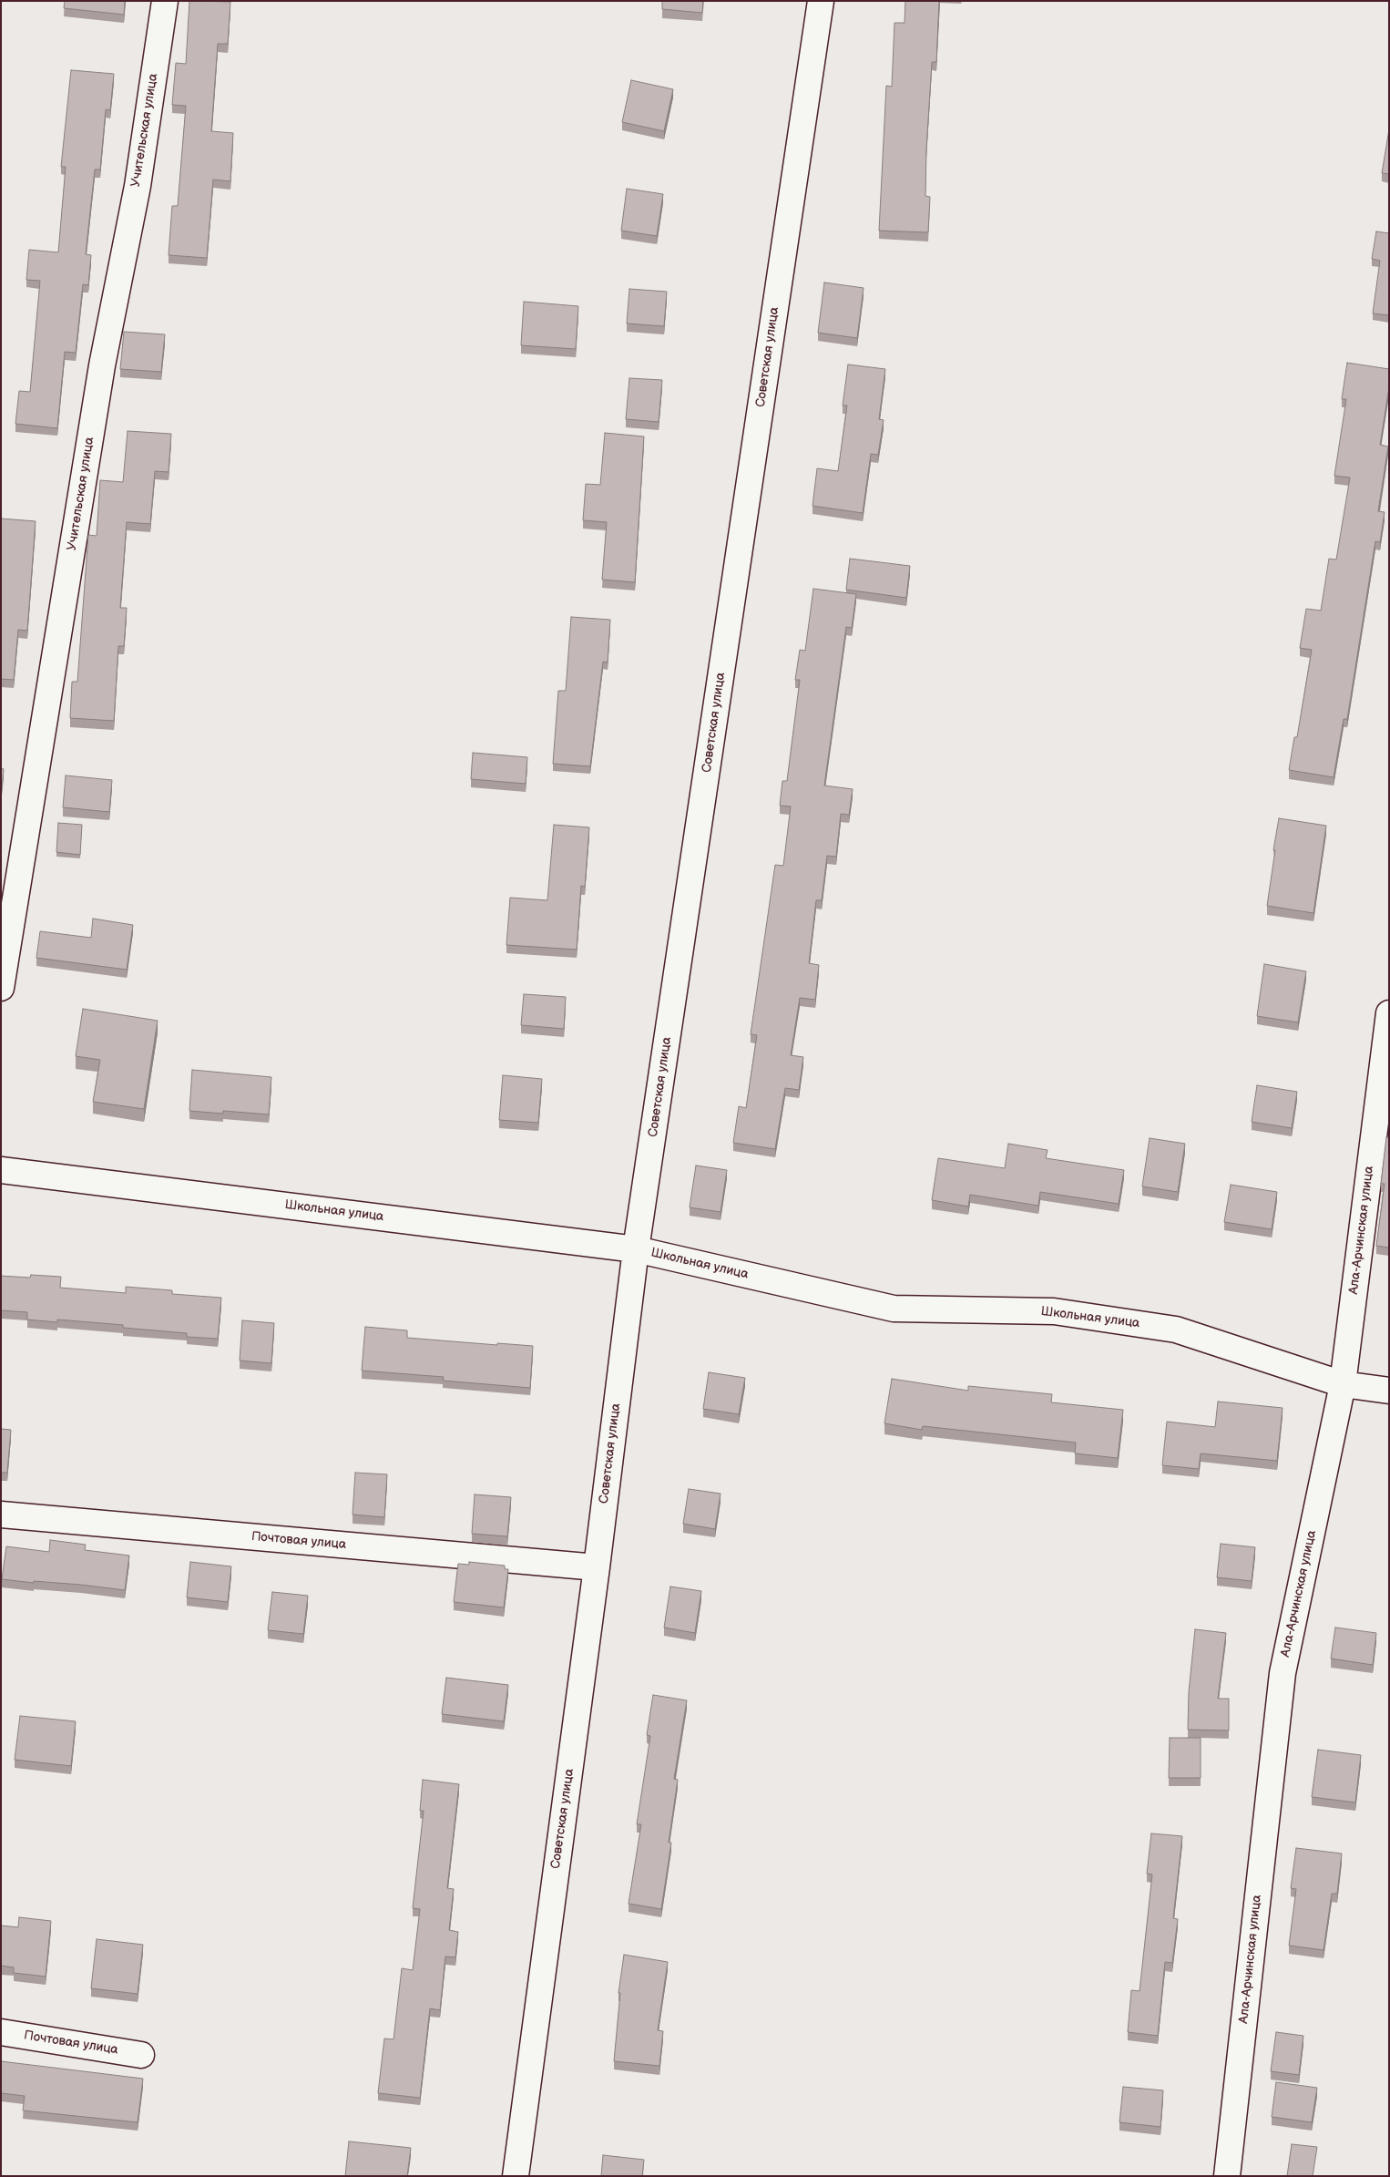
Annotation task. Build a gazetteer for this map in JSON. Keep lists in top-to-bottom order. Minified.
{"streets":{"street":["Учительская улица","Советская улица","Школьная улица","Ала-Арчинская улица","Почтовая улица"]},"crossings":[["Советская улица","Школьная улица"],["Советская улица","Почтовая улица"],["Школьная улица","Ала-Арчинская улица"]]}
